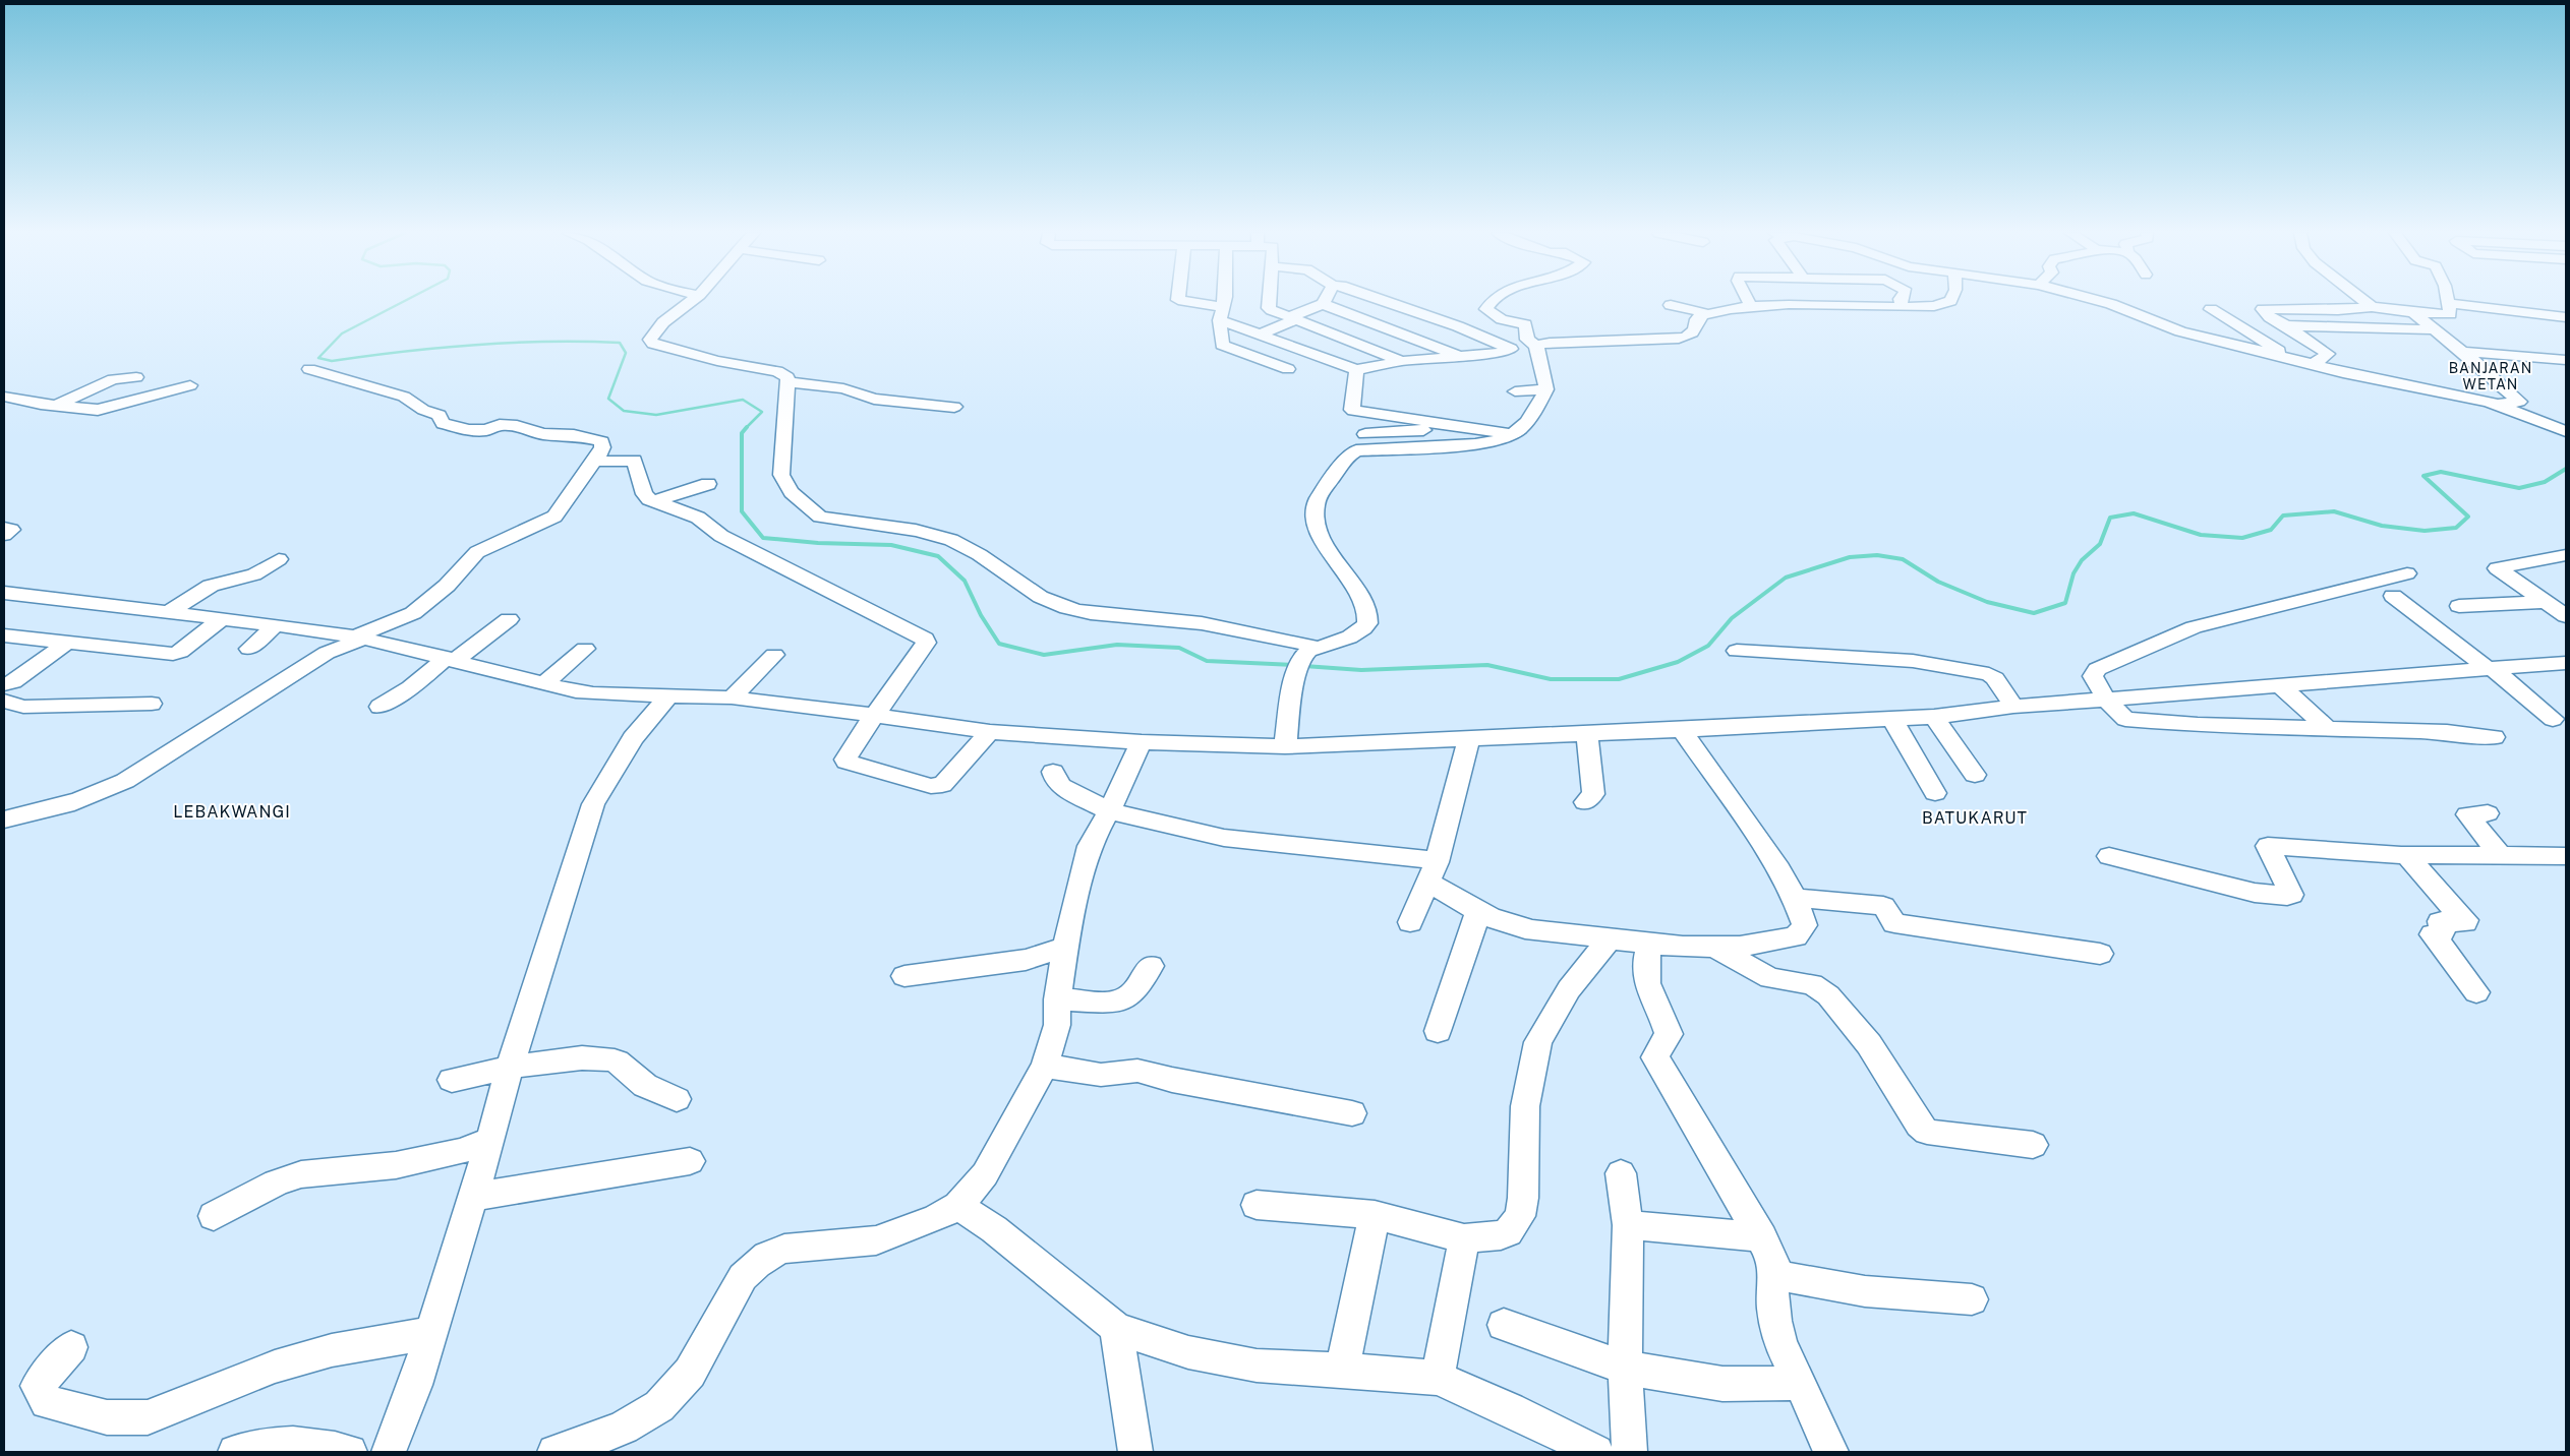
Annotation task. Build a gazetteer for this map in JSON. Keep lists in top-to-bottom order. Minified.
{"districts":["BANJARAN WETAN","LEBAKWANGI","BATUKARUT"]}
